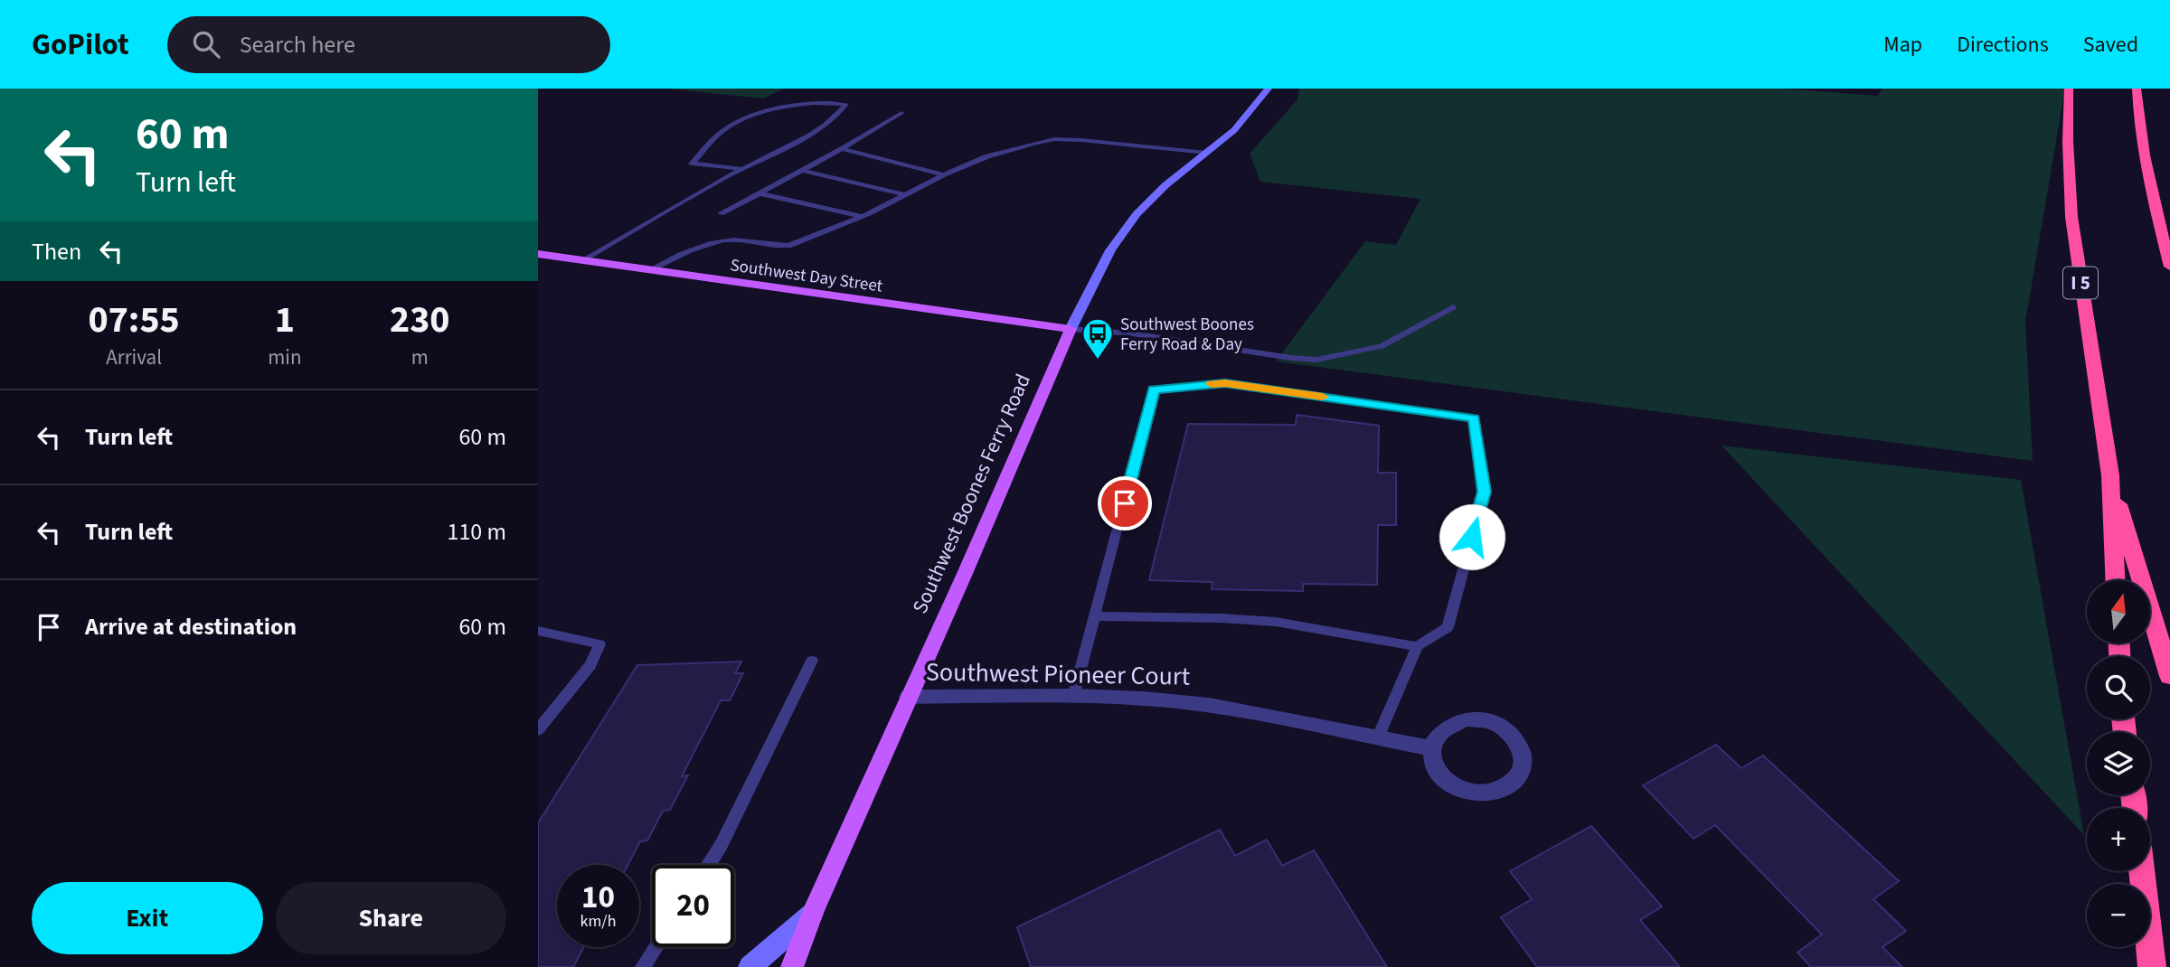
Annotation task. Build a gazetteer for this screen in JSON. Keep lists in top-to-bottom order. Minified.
{"streets":{"highway":["I 5"],"main road":["Southwest Day Street","Southwest Boones Ferry Road"],"street":["Southwest Pioneer Court"]},"crossings":[["Southwest Day Street","Southwest Boones Ferry Road"],["Southwest Boones Ferry Road","Southwest Pioneer Court"]],"places":{"bus stop":["Southwest Boones Ferry Road & Day"]},"north":"top","page":{"header":"GoPilot","search":"Search here","nav":["Map","Directions","Saved"],"turn":["60 m","Turn left"],"then":"Then","eta":["07:55","Arrival","1","min","230","m"],"list":[{"name":"Turn left","value":"60 m"},{"name":"Turn left","value":"110 m"},{"name":"Arrive at destination","value":"60 m"}],"map_buttons":["+","−"],"speed":"10 km/h","limit":"20","buttons":["Exit","Share"]}}
